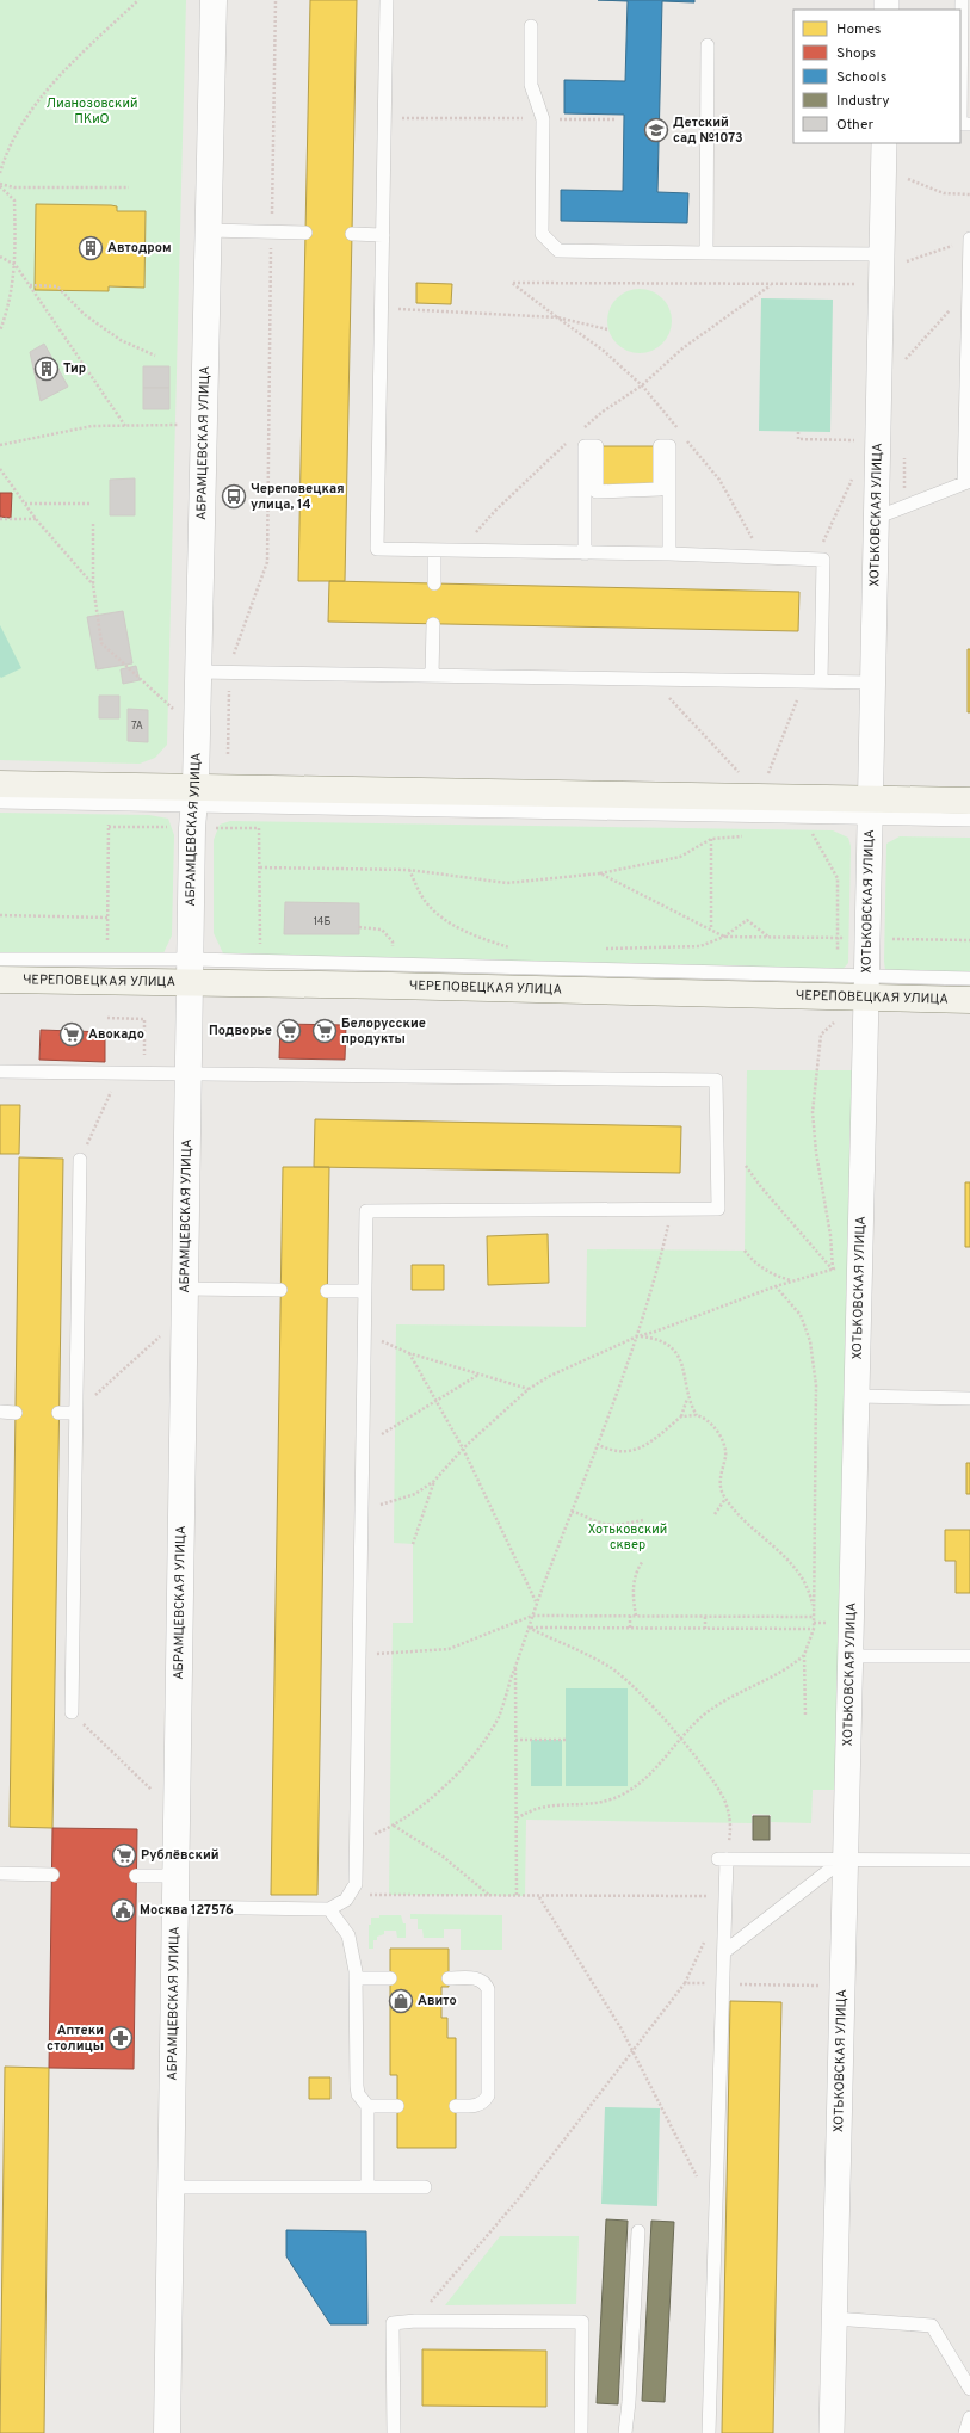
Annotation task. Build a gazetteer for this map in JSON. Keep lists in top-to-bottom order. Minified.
{"streets":{"main road":["ЧЕРЕПОВЕЦКАЯ УЛИЦА"],"street":["АБРАМЦЕВСКАЯ УЛИЦА","ХОТЬКОВСКАЯ УЛИЦА"]},"crossings":[["АБРАМЦЕВСКАЯ УЛИЦА","ЧЕРЕПОВЕЦКАЯ УЛИЦА"],["ХОТЬКОВСКАЯ УЛИЦА","ЧЕРЕПОВЕЦКАЯ УЛИЦА"]],"parks":["Лианозовский ПКиО","Хотьковский сквер"],"places":{"school or university":["Детский сад №1073"],"building":["Автодром","Тир"],"bus stop":["Череповецкая улица, 14"],"supermarket":["Подворье","Белорусские продукты","Авокадо","Рублёвский"],"public building":["Москва 127576"],"shop":["Авито"],"pharmacy":["Аптеки столицы"]},"house_numbers":["7А","14Б"],"legend":["Homes","Shops","Schools","Industry","Other"]}
